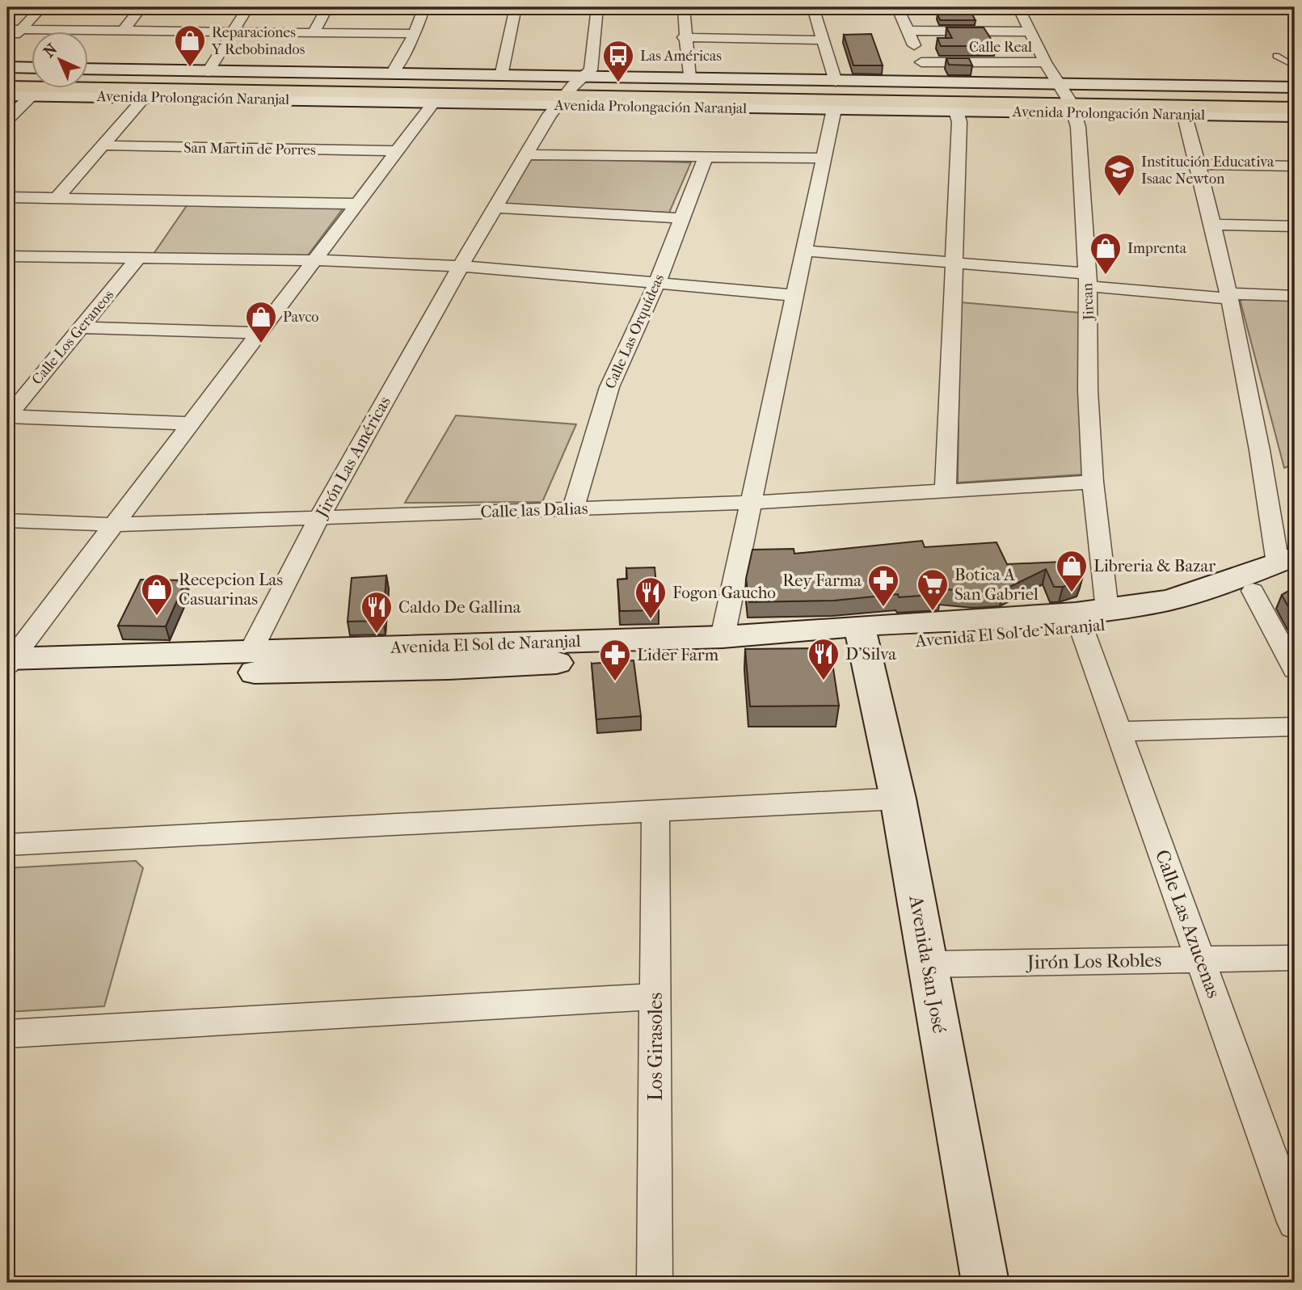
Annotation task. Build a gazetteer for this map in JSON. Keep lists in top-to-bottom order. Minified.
{"streets":{"main road":["Avenida Prolongación Naranjal"],"street":["Calle Real","San Martin de Porres","Jircan","Calle Las Orquídeas","Calle Los Geraneos","Jirón Las Américas","Calle las Dalias","Avenida El Sol de Naranjal","Calle Las Azucenas","Jirón Los Robles","Avenida San José","Los Girasoles"]},"crossings":[["Calle Real","Jircan"],["Avenida Prolongación Naranjal","Jircan"],["Avenida Prolongación Naranjal","Jirón Las Américas"],["Jircan","Calle las Dalias"],["Jircan","Avenida El Sol de Naranjal"],["Calle Las Orquídeas","Calle las Dalias"],["Jirón Las Américas","Calle las Dalias"],["Jirón Las Américas","Avenida El Sol de Naranjal"],["Avenida El Sol de Naranjal","Calle Las Azucenas"],["Avenida El Sol de Naranjal","Avenida San José"],["Calle Las Azucenas","Jirón Los Robles"],["Jirón Los Robles","Avenida San José"]],"places":{"shop":["Reparaciones Y Rebobinados","Imprenta","Pavco","Libreria & Bazar","Recepcion Las Casuarinas"],"bus stop":["Las Américas"],"school or university":["Institución Educativa Isaac Newton"],"pharmacy":["Rey Farma","Lider Farm"],"supermarket":["Botica A San Gabriel"],"restaurant":["Fogon Gaucho","Caldo De Gallina","D'Silva"]},"north":"top left"}
